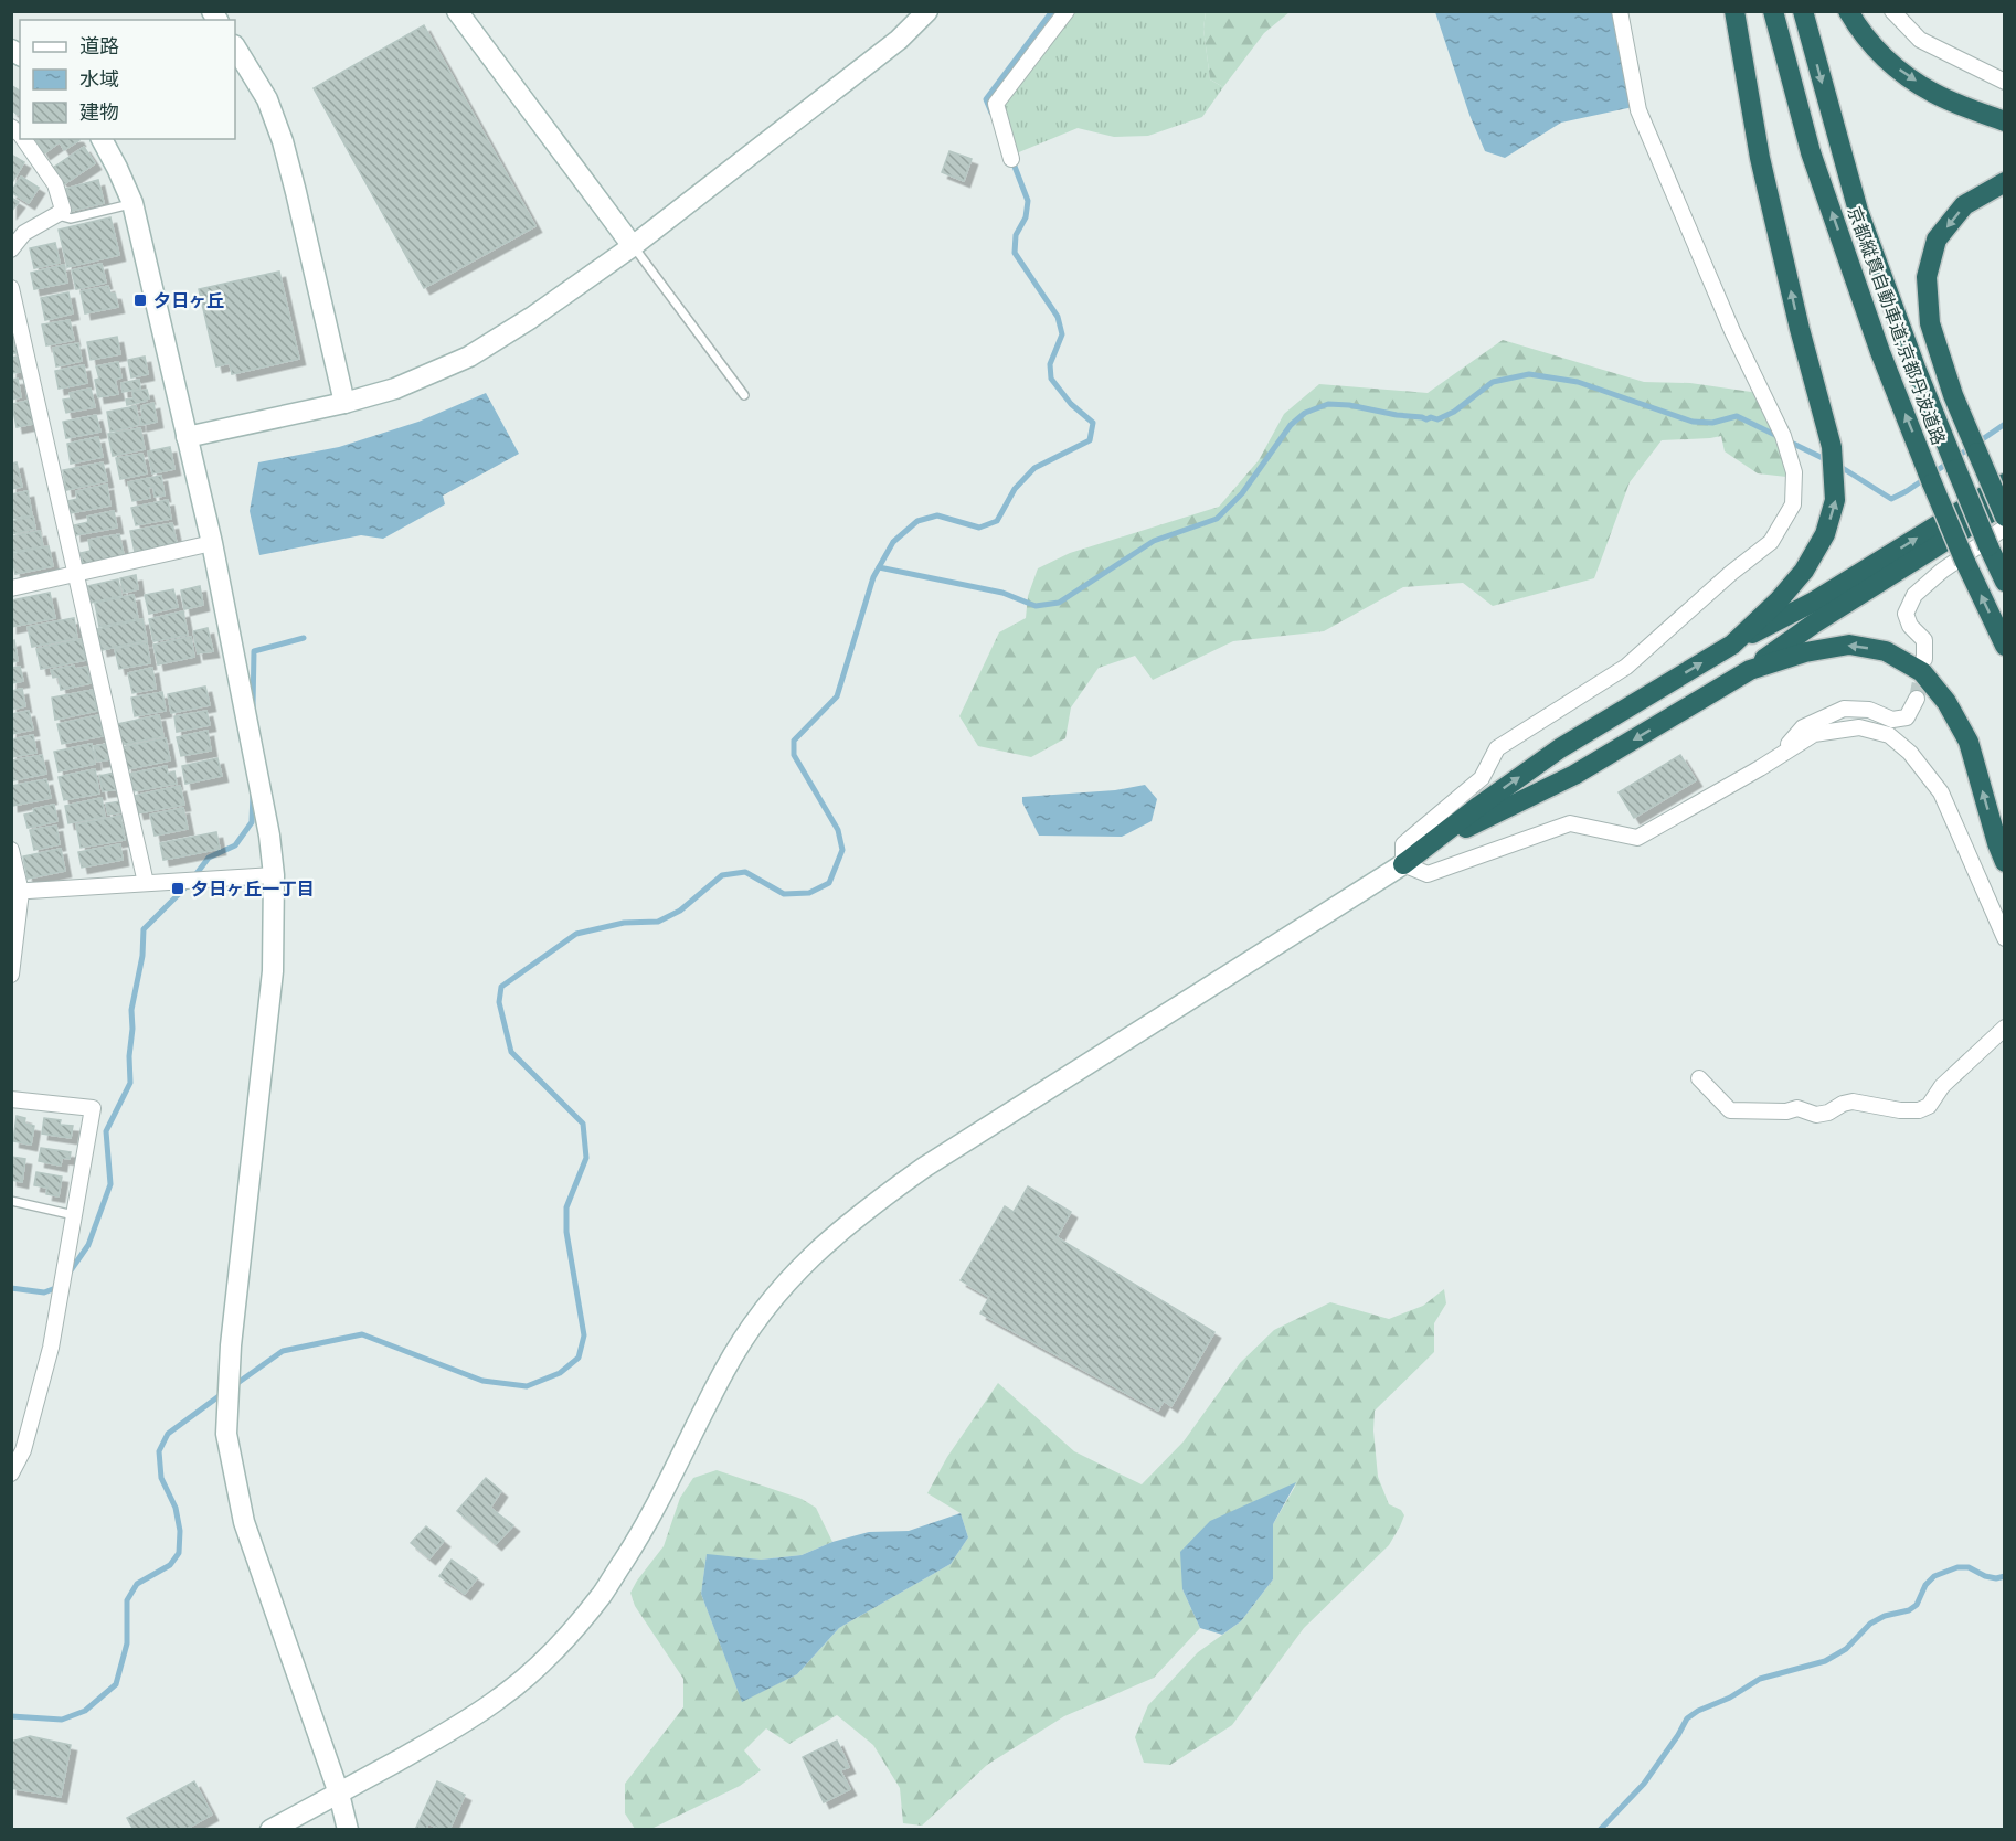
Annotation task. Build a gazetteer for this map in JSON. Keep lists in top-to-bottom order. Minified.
{"streets":{"highway":["京都縦貫自動車道;京都丹波道路"]},"places":{"transit":["夕日ヶ丘","夕日ヶ丘一丁目"]},"legend":["道路","水域","建物"]}
